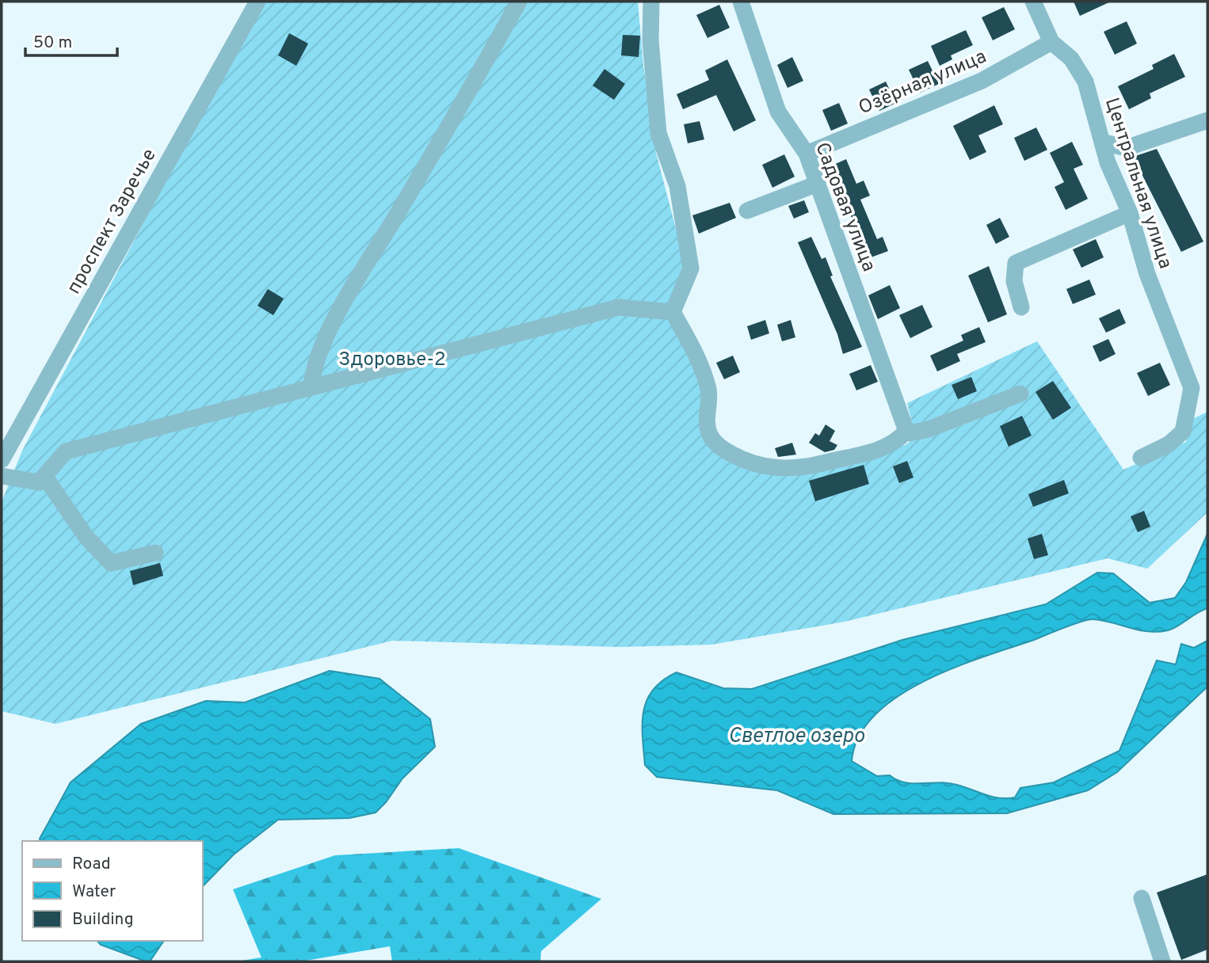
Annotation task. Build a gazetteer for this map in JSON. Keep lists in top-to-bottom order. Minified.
{"streets":{"street":["Озёрная улица","Центральная улица","Садовая улица","проспект Заречье"]},"crossings":[["Озёрная улица","Центральная улица"],["Озёрная улица","Садовая улица"]],"water":["Светлое озеро"],"parks":["Здоровье-2"],"legend":["Road","Water","Building"],"scale_bar":"50 m"}
